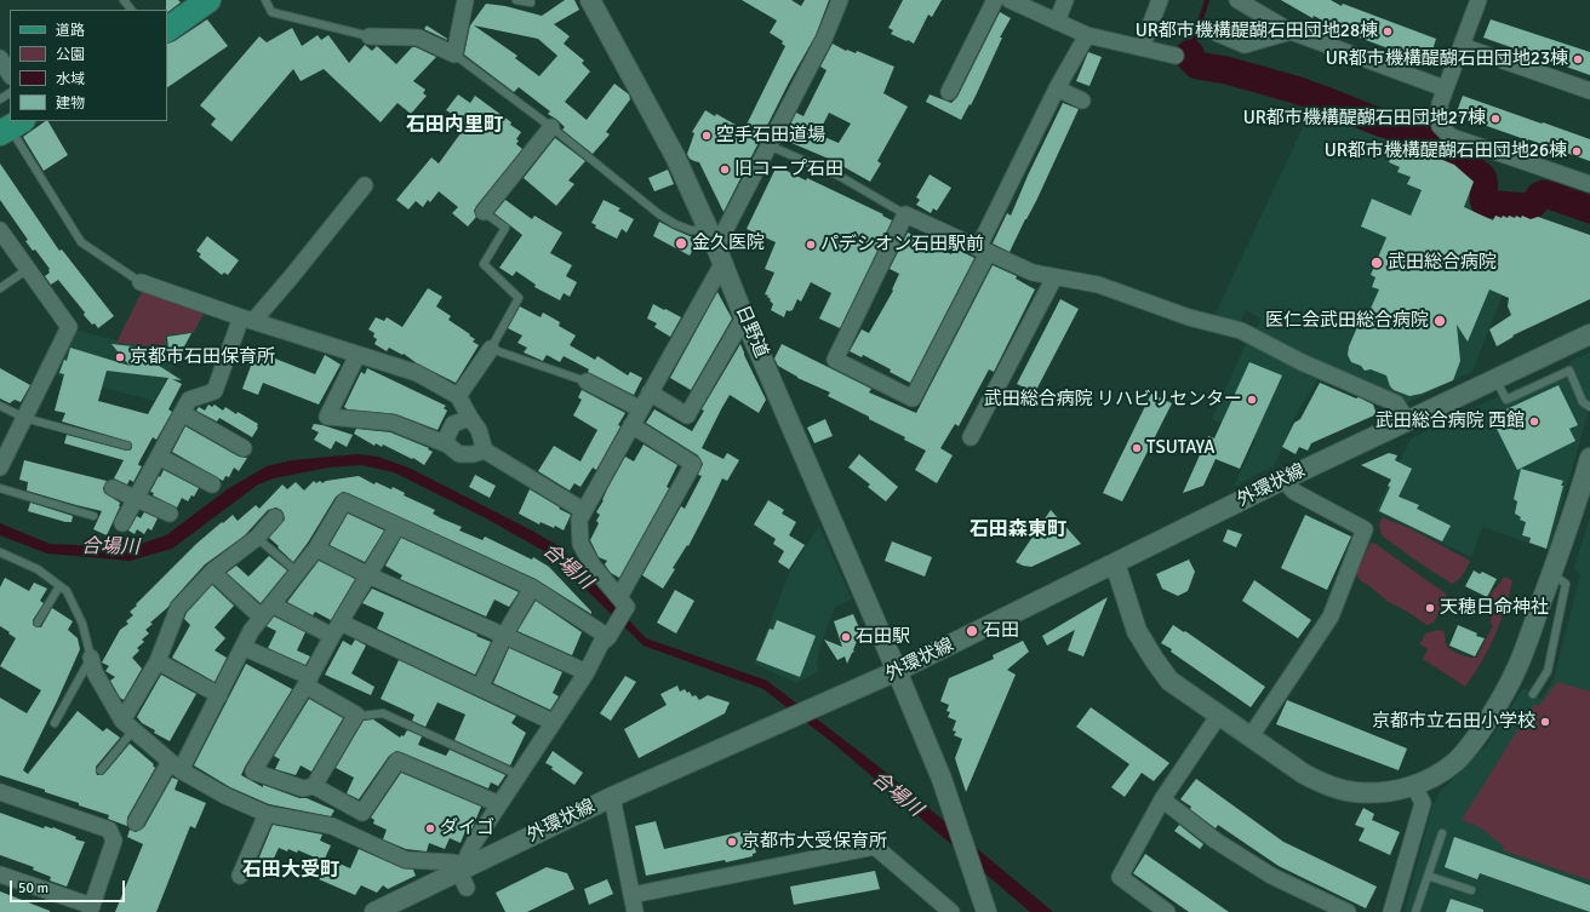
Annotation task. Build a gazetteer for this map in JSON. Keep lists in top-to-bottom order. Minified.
{"streets":{"street":["日野道","外環状線"]},"crossings":[["日野道","外環状線"]],"districts":["石田内里町","石田森東町","石田大受町"],"water":["合場川"],"places":["UR都市機構醍醐石田団地28棟","UR都市機構醍醐石田団地23棟","UR都市機構醍醐石田団地27棟","空手石田道場","UR都市機構醍醐石田団地26棟","旧コープ石田","金久医院","パデシオン石田駅前","武田総合病院","医仁会武田総合病院","京都市石田保育所","武田総合病院 リハビリセンター","武田総合病院 西館","TSUTAYA","天穂日命神社","石田","石田駅","京都市立石田小学校","ダイゴ","京都市大受保育所"],"legend":["道路","公園","水域","建物"],"scale_bar":"50 m"}
